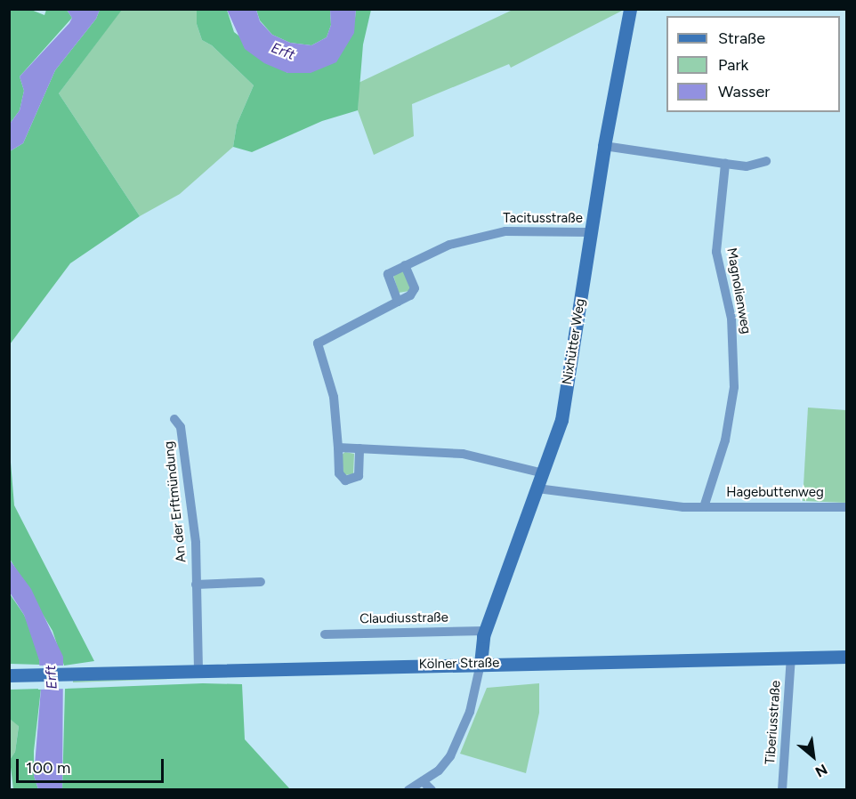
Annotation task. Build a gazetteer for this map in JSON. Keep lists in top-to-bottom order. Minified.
{"streets":{"main road":["Nixhütter Weg","Kölner Straße"],"street":["Tacitusstraße","Magnolienweg","Hagebuttenweg","An der Erftmündung","Claudiusstraße","Tiberiusstraße"]},"crossings":[["Tacitusstraße","Nixhütter Weg"],["Magnolienweg","Hagebuttenweg"],["Nixhütter Weg","Claudiusstraße"],["Nixhütter Weg","Kölner Straße"],["An der Erftmündung","Kölner Straße"],["Kölner Straße","Tiberiusstraße"]],"water":["Erft"],"legend":["Straße","Park","Wasser"],"scale_bar":"100 m","north":"bottom right"}
